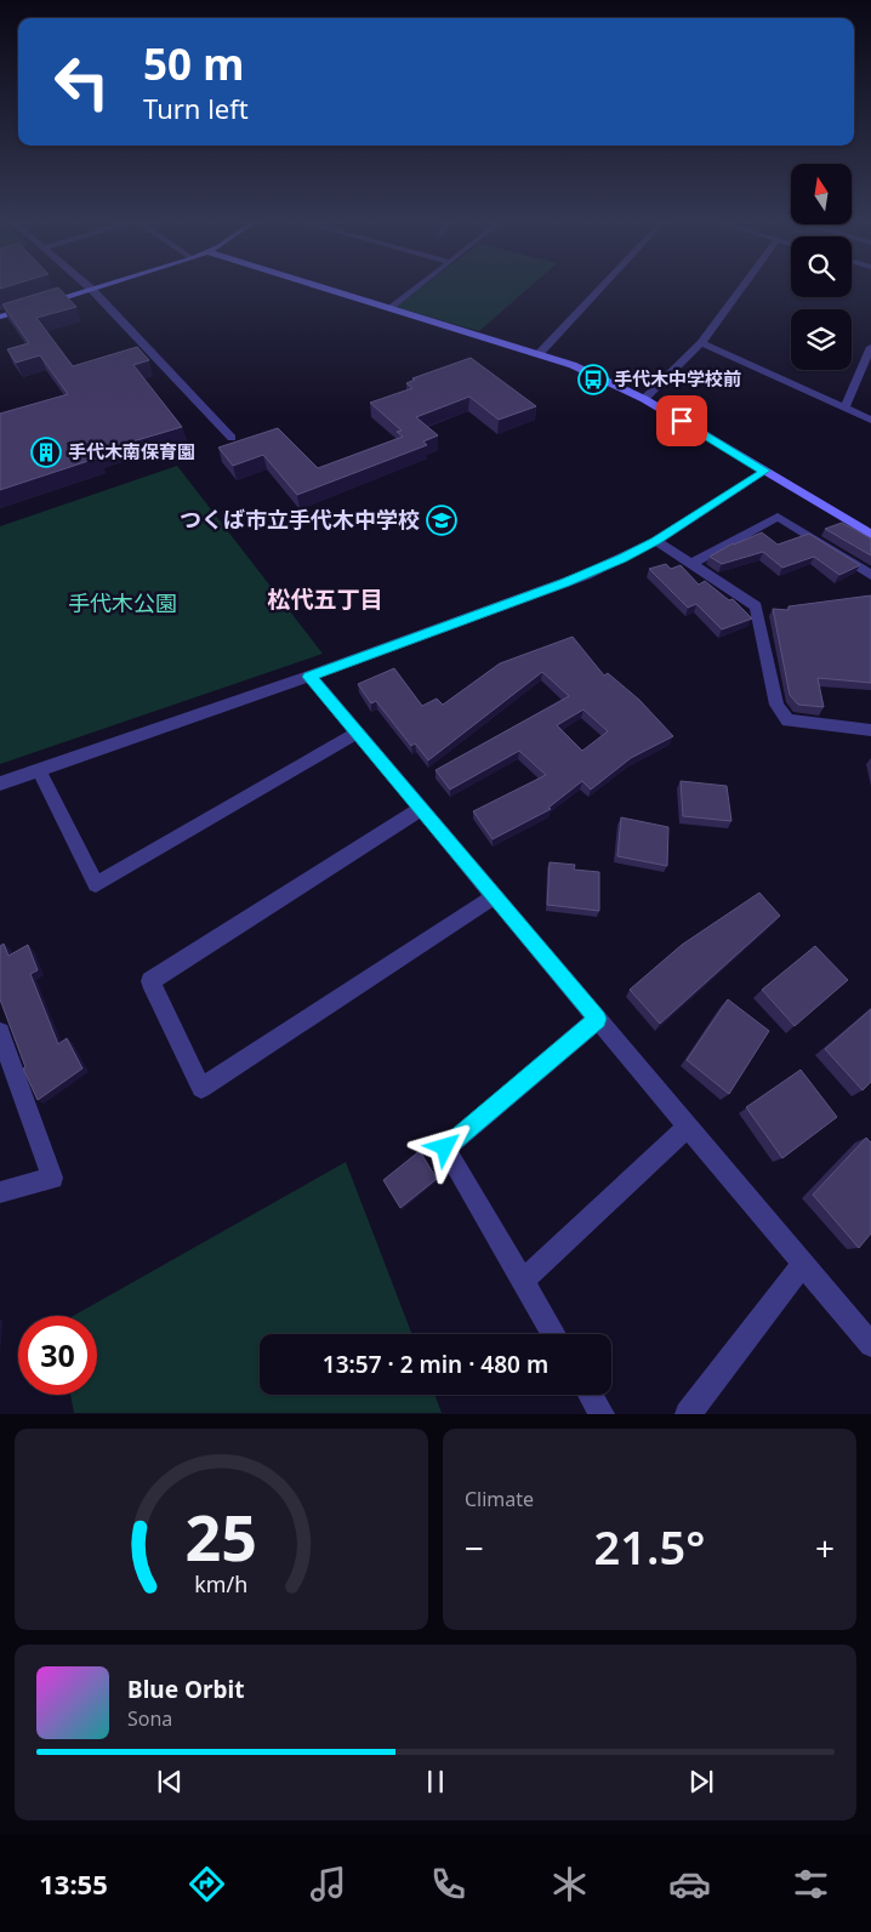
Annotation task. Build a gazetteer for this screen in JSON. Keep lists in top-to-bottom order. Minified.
{"districts":["松代五丁目"],"parks":["手代木公園"],"places":{"bus stop":["手代木中学校前"],"building":["手代木南保育園"],"school or university":["つくば市立手代木中学校"]},"north":"top","page":{"turn":["50 m","Turn left"],"limit":"30","trip":"13:57 · 2 min · 480 m","tile":"Climate","heat":["−","21.5°","+"],"song":["Blue Orbit","Sona"],"tabs":"13:55","gauge":["25","km/h"]}}
